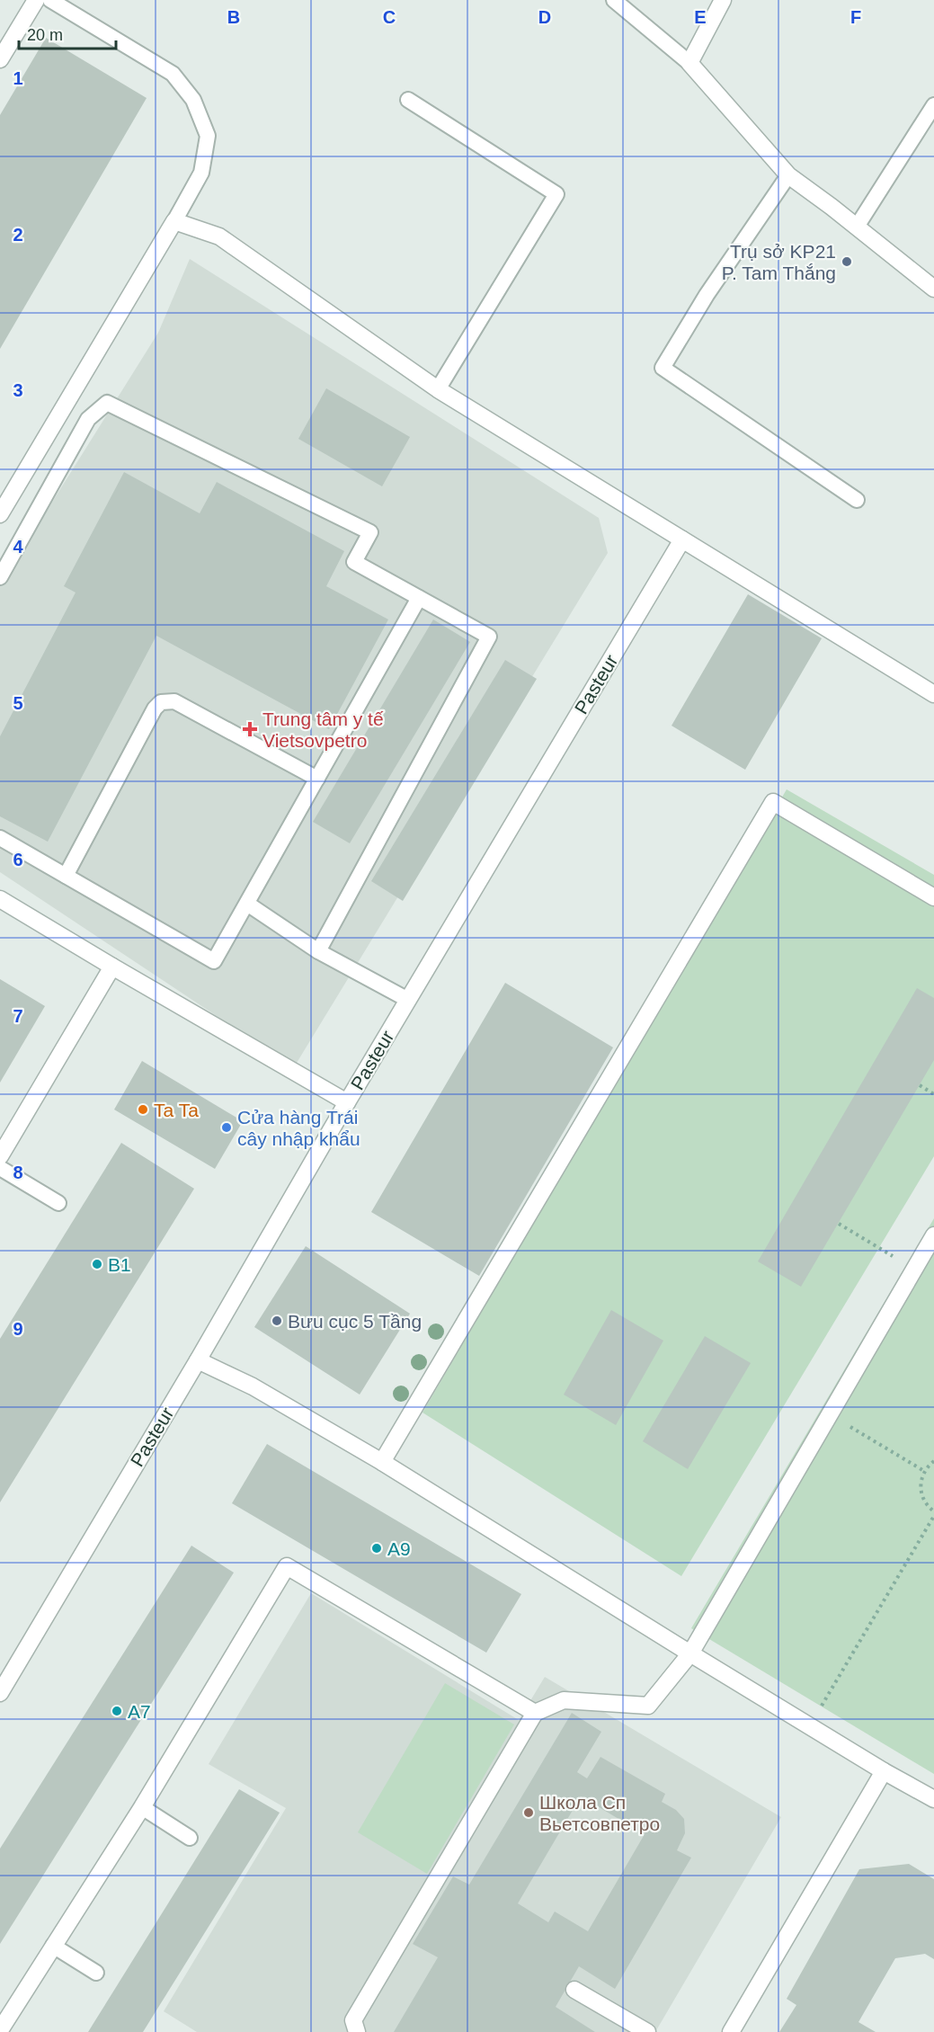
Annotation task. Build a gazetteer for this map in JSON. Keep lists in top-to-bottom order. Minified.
{"streets":{"street":["Pasteur"]},"places":{"other":["Trụ sở KP21 P. Tam Thắng","Ta Ta","Cửa hàng Trái cây nhập khẩu","B1","Bưu cục 5 Tầng","A9","A7","Школа Сп Вьетсовпетро"],"health":["Trung tâm y tế Vietsovpetro"]},"scale_bar":"20 m","grid":{"columns":["B","C","D","E","F"],"rows":["1","2","3","4","5","6","7","8","9"]}}
